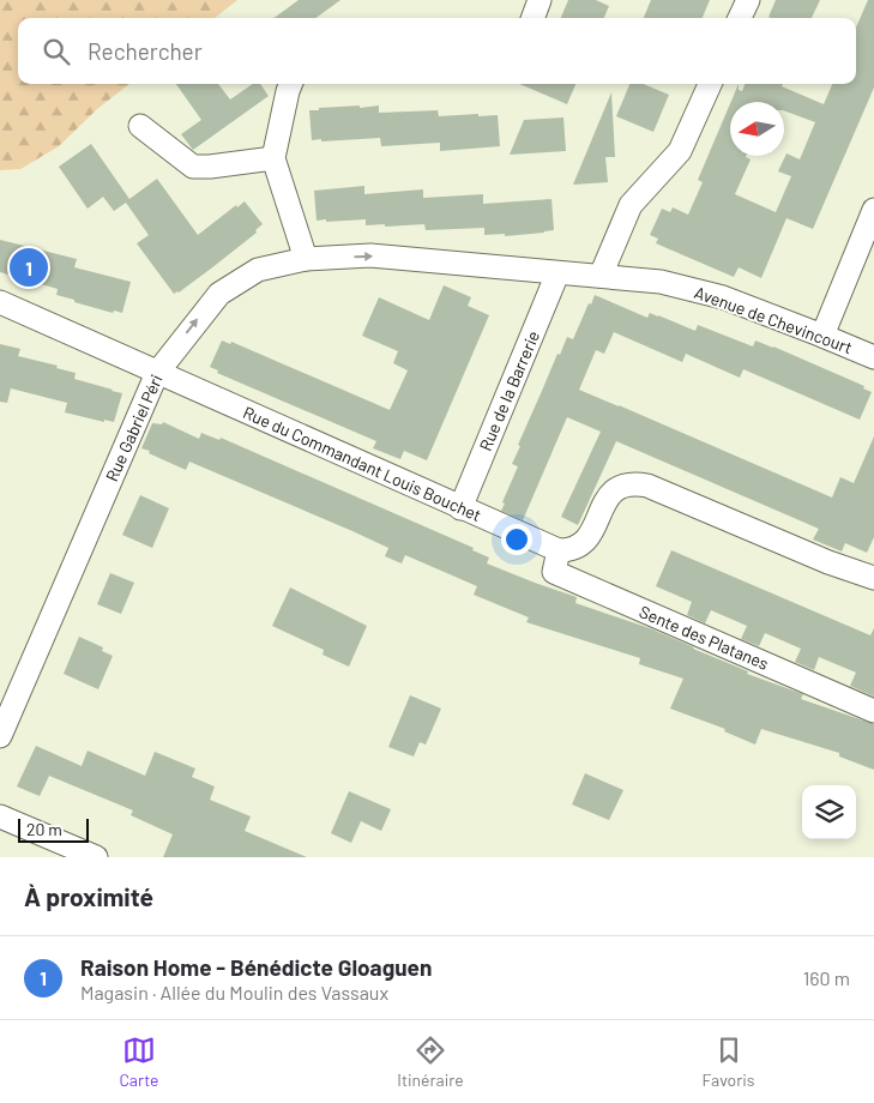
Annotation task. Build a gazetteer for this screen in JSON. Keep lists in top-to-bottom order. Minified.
{"streets":{"street":["Avenue de Chevincourt","Rue de la Barrerie","Rue Gabriel Péri","Rue du Commandant Louis Bouchet","Sente des Platanes"]},"crossings":[["Avenue de Chevincourt","Rue Gabriel Péri"],["Rue de la Barrerie","Rue Gabriel Péri"],["Rue de la Barrerie","Rue du Commandant Louis Bouchet"],["Rue Gabriel Péri","Rue du Commandant Louis Bouchet"],["Rue du Commandant Louis Bouchet","Sente des Platanes"]],"one_way":["Rue Gabriel Péri"],"scale_bar":"20 m","north":"left","page":{"search":"Rechercher","pins":"1","scale":"20 m","heading":"À proximité","list":[{"mark":"1","name":"Raison Home - Bénédicte Gloaguen","note":"Magasin · Allée du Moulin des Vassaux","value":"160 m"}],"nav":["Carte","Itinéraire","Favoris"]}}
